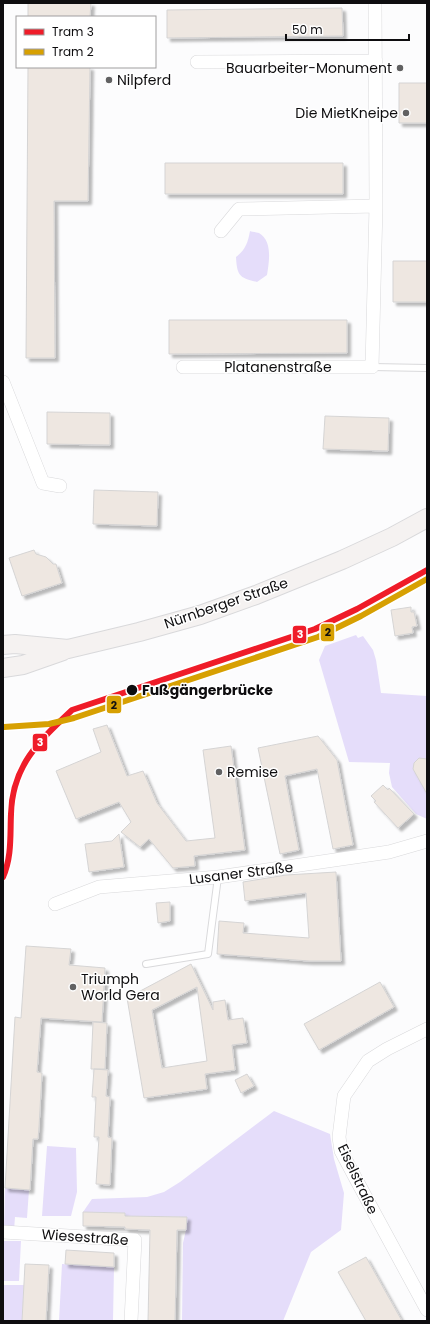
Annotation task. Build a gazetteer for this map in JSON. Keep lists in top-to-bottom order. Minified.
{"streets":{"main road":["Nürnberger Straße"],"street":["Platanenstraße","Lusaner Straße","Eiselstraße","Wiesestraße"]},"places":["Bauarbeiter-Monument","Nilpferd","Die MietKneipe","Fußgängerbrücke","Remise","Triumph World Gera"],"lines":["tram line 3","tram line 2"],"legend":["Tram 3","Tram 2"],"scale_bar":"50 m"}
